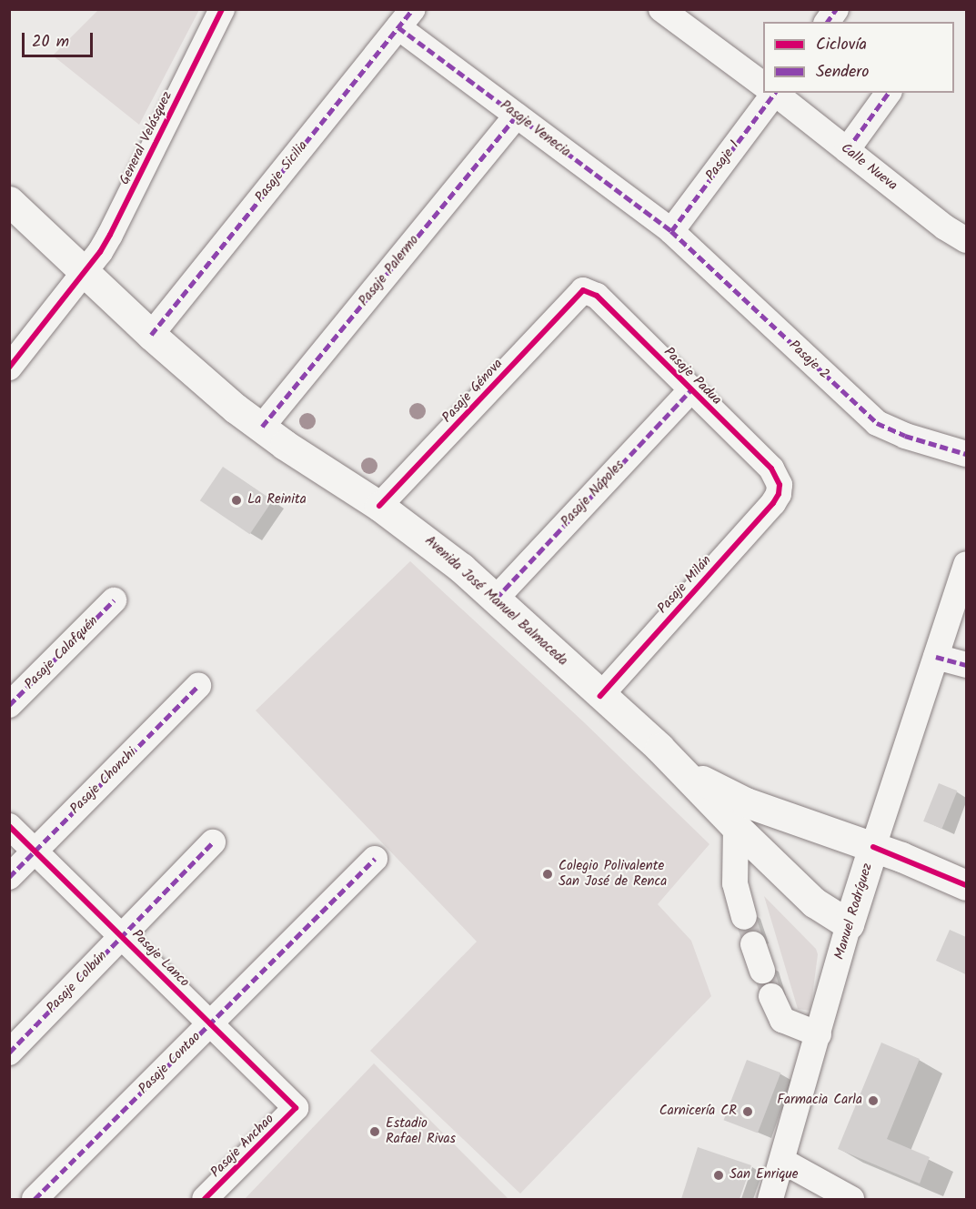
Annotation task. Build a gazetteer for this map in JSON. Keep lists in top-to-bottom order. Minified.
{"streets":{"main road":["Avenida José Manuel Balmaceda","Manuel Rodríguez"],"street":["Pasaje Venecia","General Velásquez","Pasaje 1","Calle Nueva","Pasaje Sicilia","Pasaje Palermo","Pasaje 2","Pasaje Padua","Pasaje Génova","Pasaje Nápoles","Pasaje Milán","Pasaje Calafquén","Pasaje Chonchi","Pasaje Lanco","Pasaje Colbún","Pasaje Contao","Pasaje Anchao"]},"crossings":[["Pasaje Venecia","Pasaje 1"],["Pasaje Venecia","Pasaje Sicilia"],["Pasaje Venecia","Pasaje Palermo"],["Pasaje Venecia","Pasaje 2"],["General Velásquez","Avenida José Manuel Balmaceda"],["Pasaje 1","Pasaje 2"],["Pasaje Sicilia","Avenida José Manuel Balmaceda"],["Pasaje Palermo","Avenida José Manuel Balmaceda"],["Pasaje Padua","Pasaje Génova"],["Pasaje Padua","Pasaje Nápoles"],["Pasaje Padua","Pasaje Milán"],["Pasaje Génova","Avenida José Manuel Balmaceda"],["Pasaje Nápoles","Avenida José Manuel Balmaceda"],["Pasaje Milán","Avenida José Manuel Balmaceda"],["Avenida José Manuel Balmaceda","Manuel Rodríguez"],["Pasaje Chonchi","Pasaje Lanco"],["Pasaje Lanco","Pasaje Colbún"],["Pasaje Lanco","Pasaje Contao"],["Pasaje Lanco","Pasaje Anchao"]],"places":["La Reinita","Colegio Polivalente San José de Renca","Farmacia Carla","Carnicería CR","Estadio Rafael Rivas","San Enrique"],"legend":["Ciclovía","Sendero"],"scale_bar":"20 m"}
